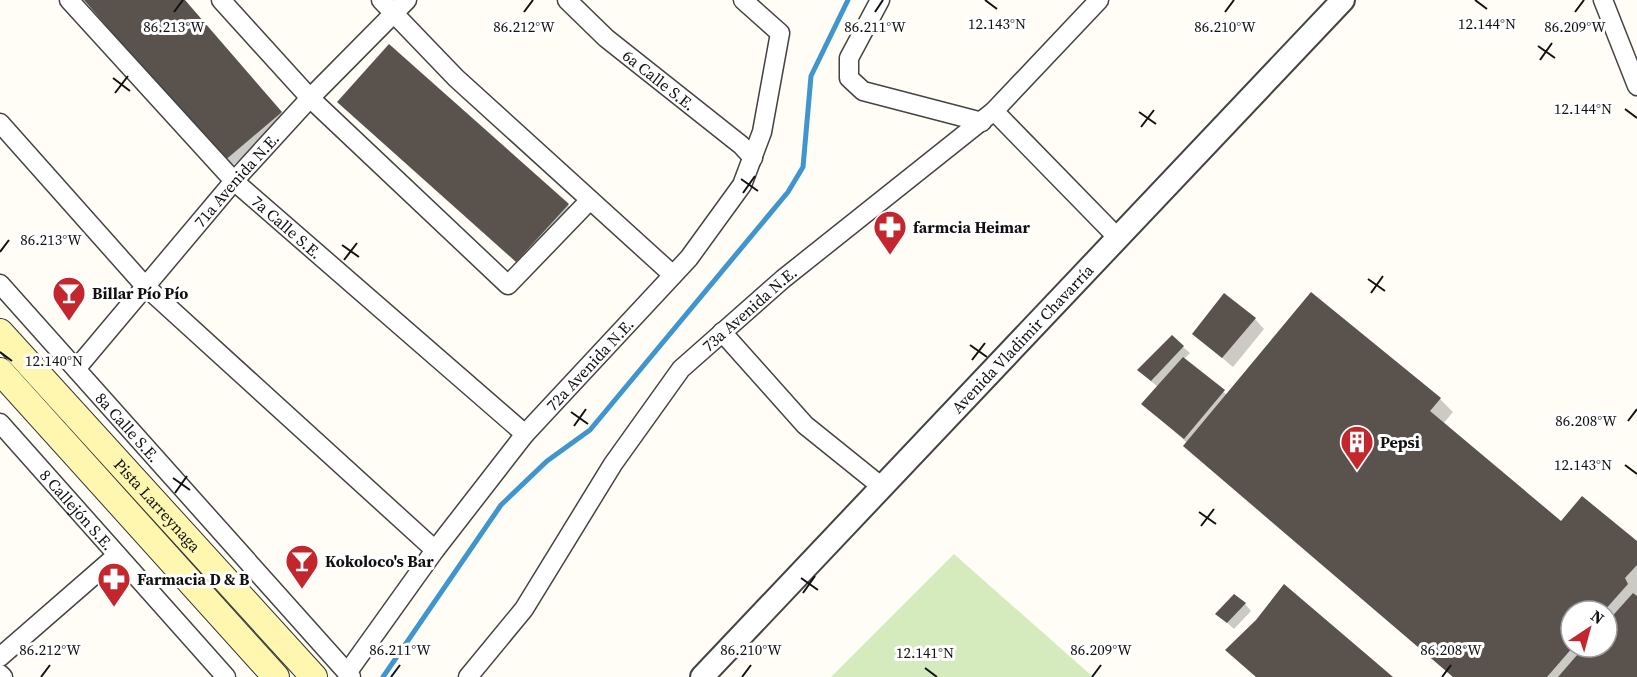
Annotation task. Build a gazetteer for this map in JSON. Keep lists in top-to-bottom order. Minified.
{"streets":{"main road":["Pista Larreynaga"],"street":["6a Calle S.E.","71a Avenida N.E.","7a Calle S.E.","73a Avenida N.E.","Avenida Vladimir Chavarría","72a Avenida N.E.","8a Calle S.E.","8 Callejón S.E."]},"crossings":[["6a Calle S.E.","72a Avenida N.E."],["71a Avenida N.E.","7a Calle S.E."],["71a Avenida N.E.","8a Calle S.E."],["7a Calle S.E.","72a Avenida N.E."],["72a Avenida N.E.","8a Calle S.E."]],"places":{"pharmacy":["farmcia Heimar","Farmacia D & B"],"bar":["Billar Pío Pío","Kokoloco's Bar"],"building":["Pepsi"]},"north":"top right","coordinates":["12.143°N","12.144°N","86.213°W","86.212°W","86.211°W","86.210°W","86.209°W","12.140°N","86.208°W","12.141°N"]}
